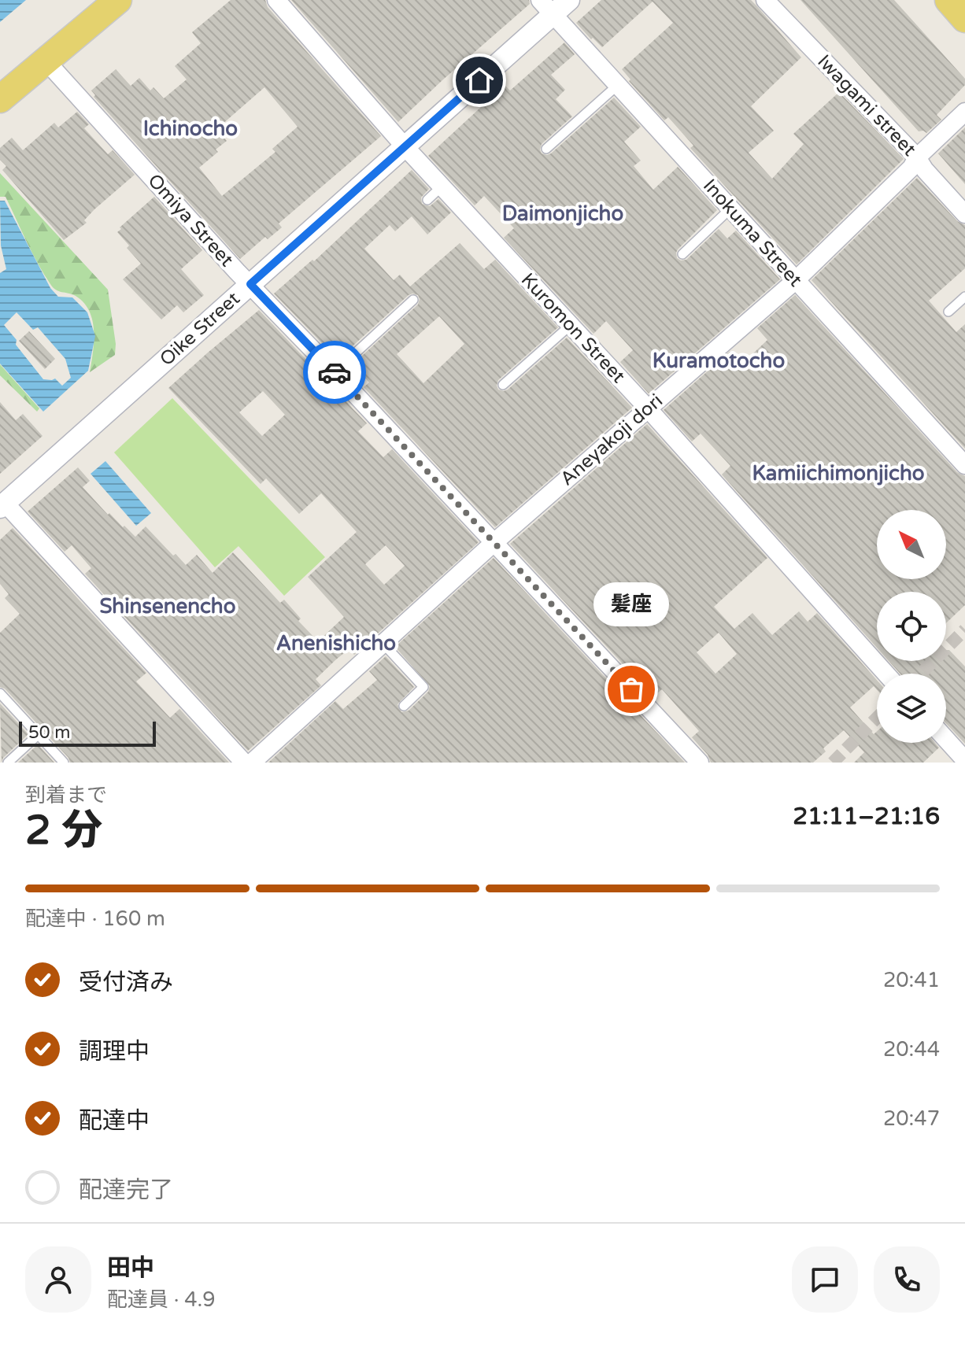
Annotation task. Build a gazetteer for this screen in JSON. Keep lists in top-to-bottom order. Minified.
{"streets":{"street":["Iwagami street","Omiya Street","Inokuma Street","Kuromon Street","Oike Street","Aneyakoji dori"]},"crossings":[["Iwagami street","Aneyakoji dori"],["Omiya Street","Oike Street"],["Omiya Street","Aneyakoji dori"],["Inokuma Street","Oike Street"],["Inokuma Street","Aneyakoji dori"],["Kuromon Street","Oike Street"],["Kuromon Street","Aneyakoji dori"]],"districts":["Ichinocho","Daimonjicho","Kuramotocho","Kamiichimonjicho","Shinsenencho","Anenishicho"],"places":["髪座"],"scale_bar":"50 m","north":"top left","page":{"bubble":"髪座","scale":"50 m","heading":["2 分","到着まで","21:11–21:16"],"panel":["田中","配達員 · 4.9"],"bar":"配達中 · 160 m","list":[["受付済み","20:41"],["調理中","20:44"],["配達中","20:47"],"配達完了"]}}
